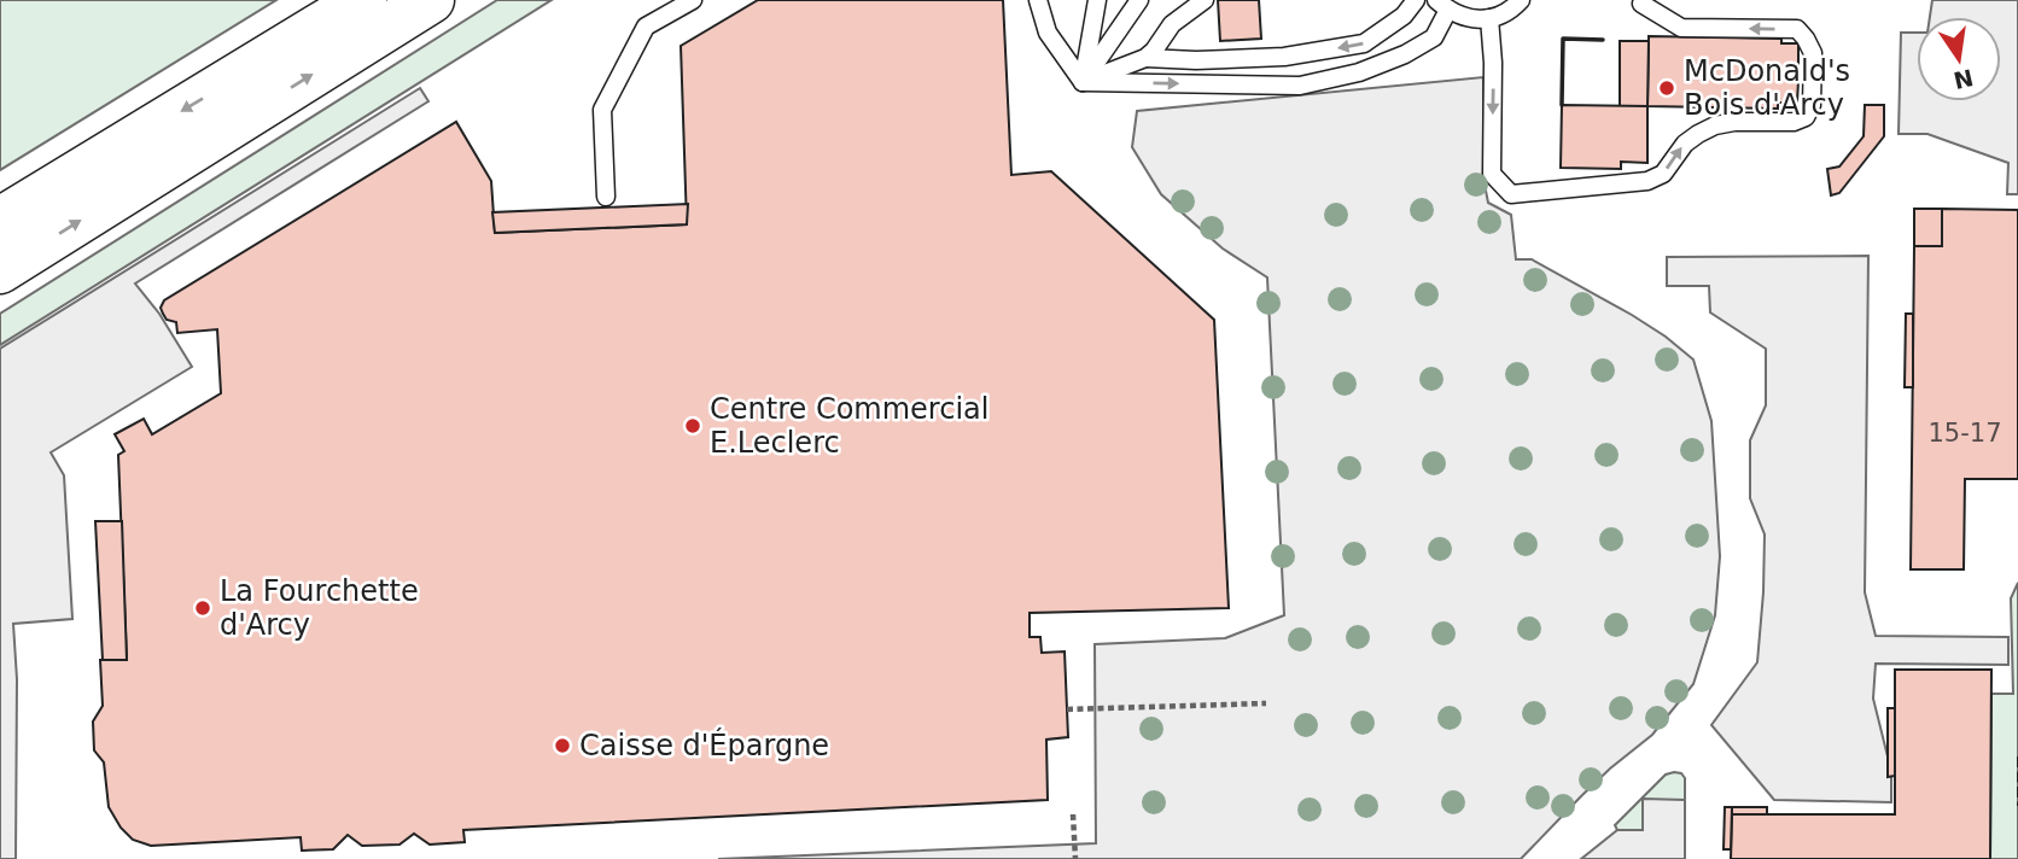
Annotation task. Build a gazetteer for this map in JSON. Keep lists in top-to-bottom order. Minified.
{"places":["McDonald's Bois d'Arcy","Centre Commercial E.Leclerc","La Fourchette d'Arcy","Caisse d'Épargne"],"house_numbers":["15-17"],"north":"bottom"}
